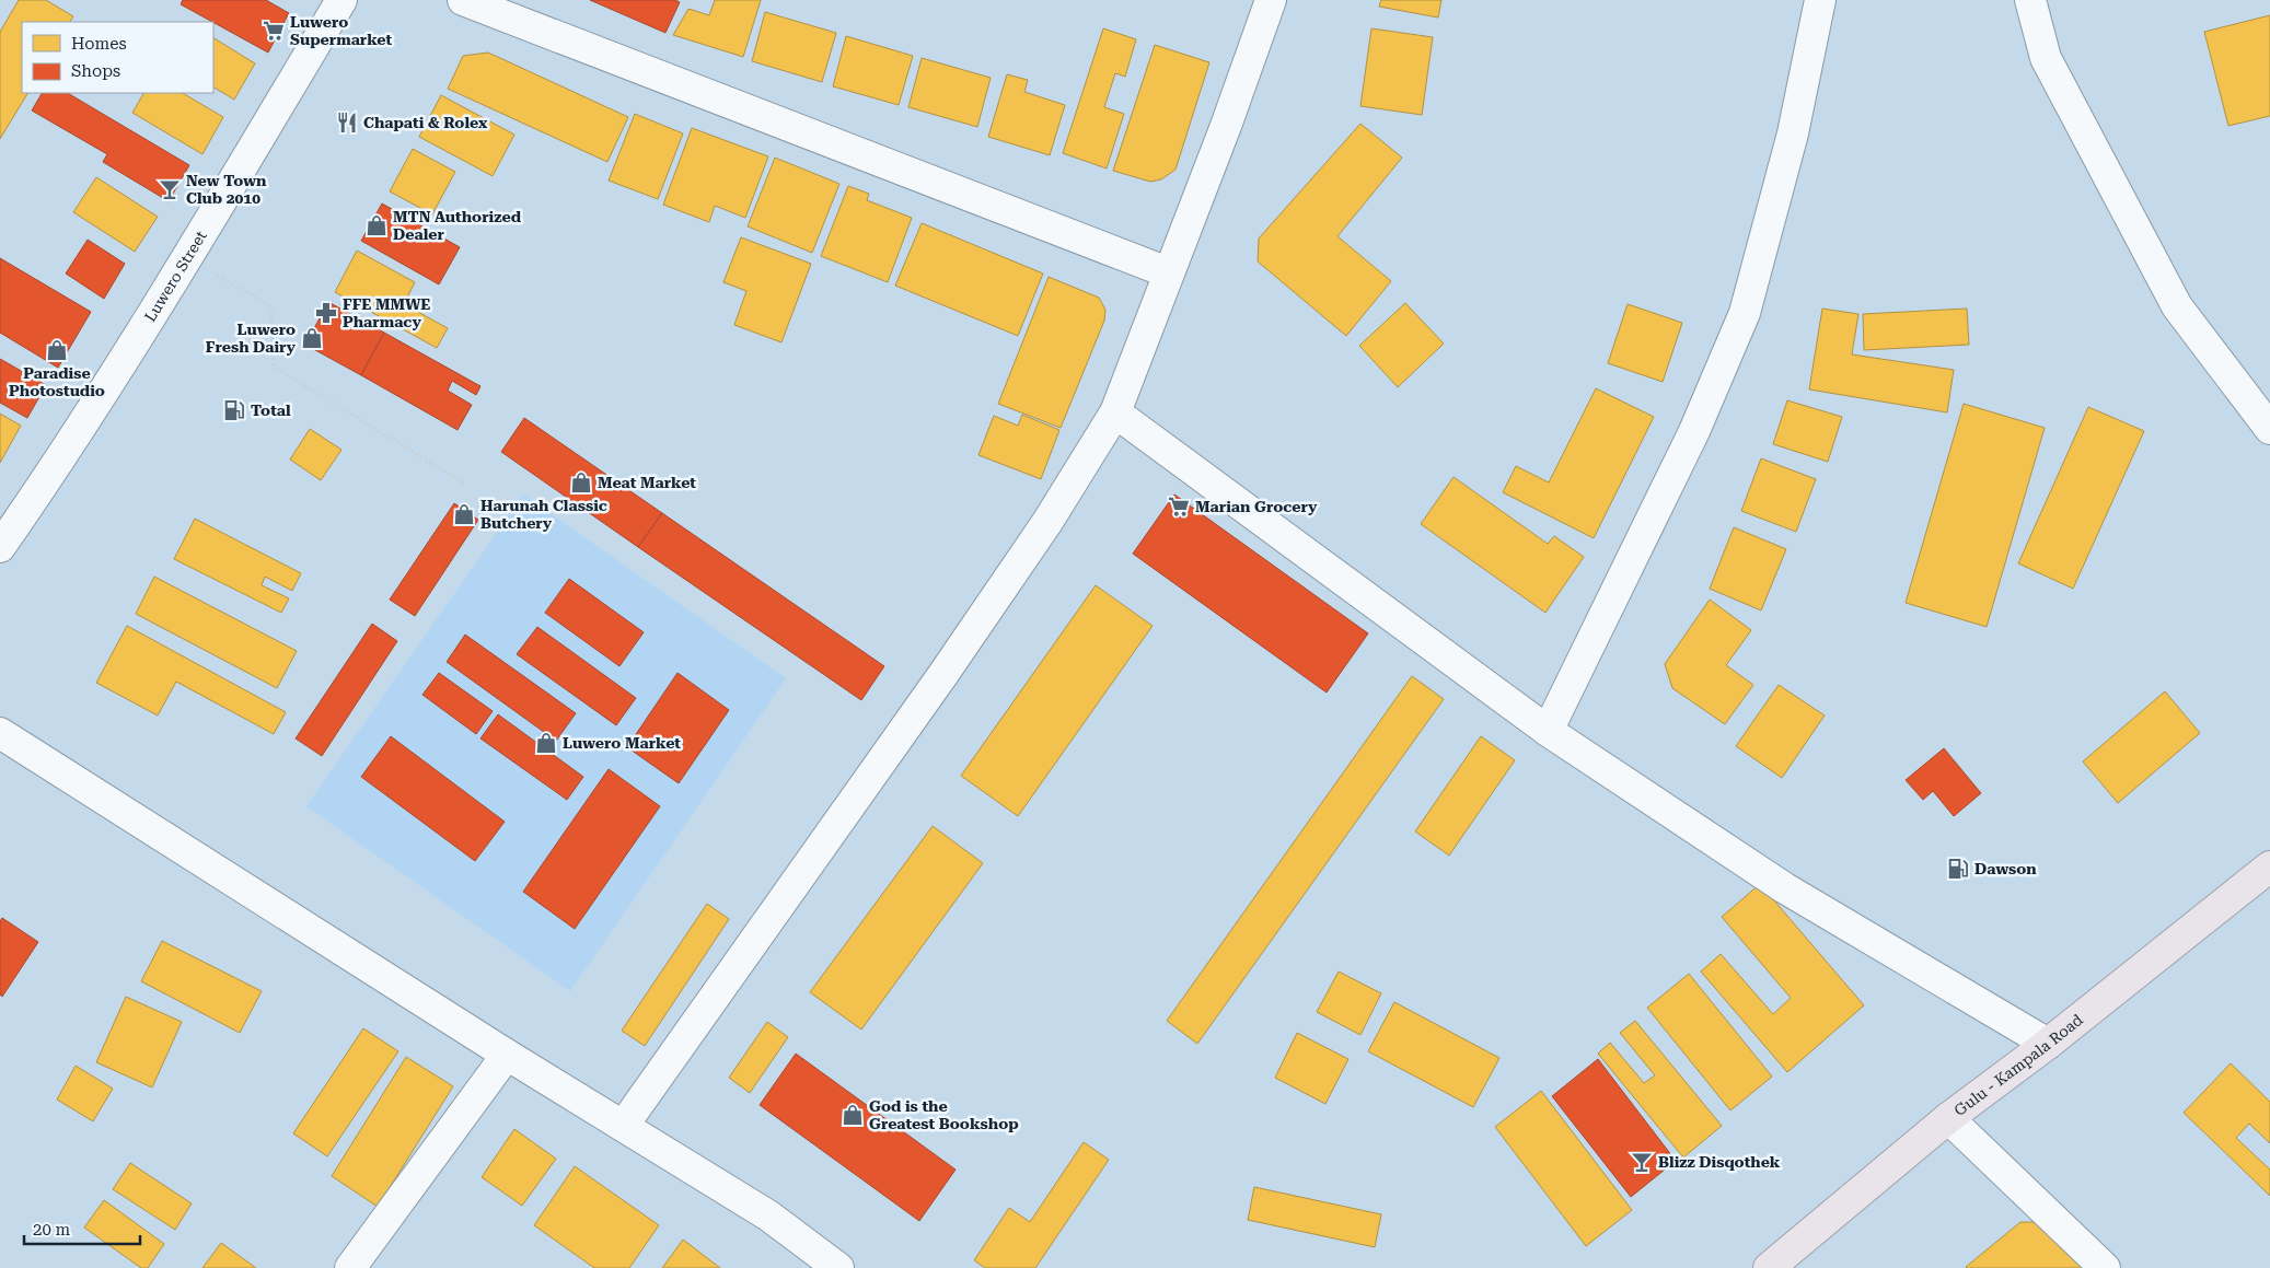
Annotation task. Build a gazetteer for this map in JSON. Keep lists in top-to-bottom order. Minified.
{"streets":{"main road":["Gulu - Kampala Road"],"street":["Luwero Street"]},"places":{"supermarket":["Luwero Supermarket","Marian Grocery"],"restaurant":["Chapati & Rolex"],"bar":["New Town Club 2010","Blizz Disqothek"],"shop":["MTN Authorized Dealer","Luwero Fresh Dairy","Paradise Photostudio","Meat Market","Harunah Classic Butchery","Luwero Market","God is the Greatest Bookshop"],"pharmacy":["FFE MMWE Pharmacy"],"fuel station":["Total","Dawson"]},"legend":["Homes","Shops"],"scale_bar":"20 m"}
